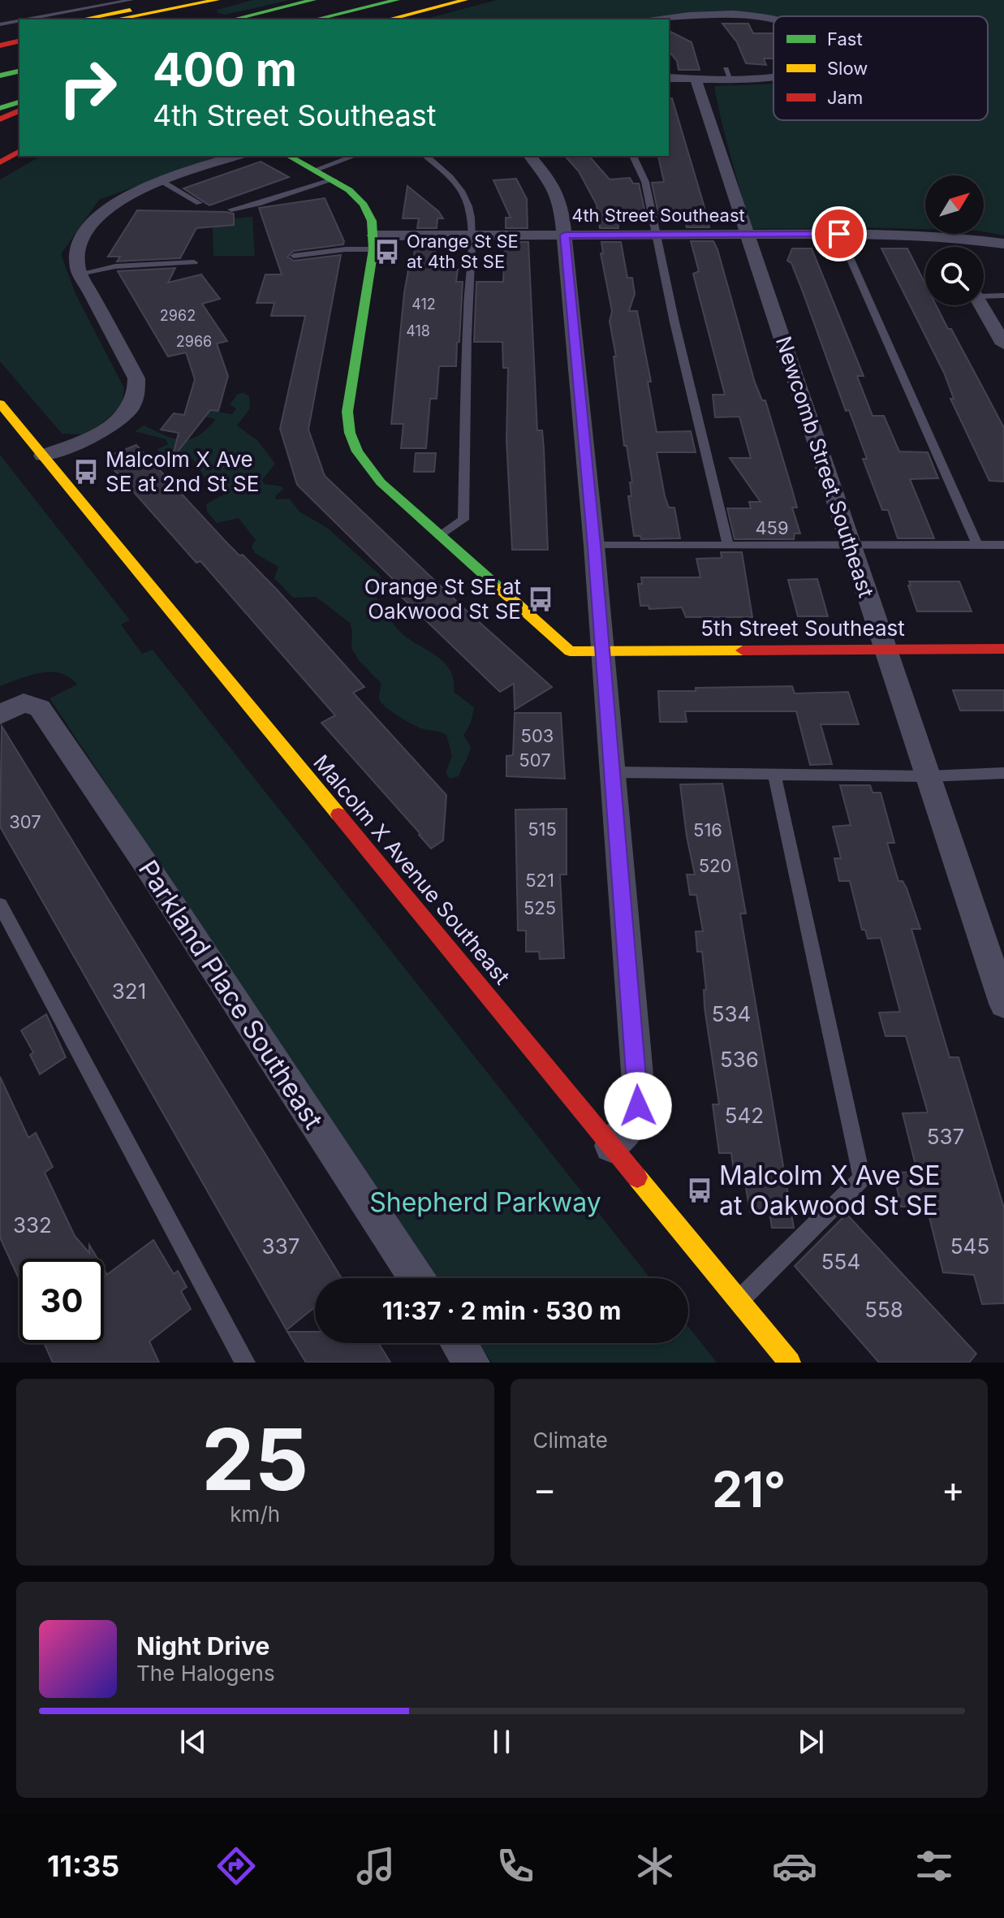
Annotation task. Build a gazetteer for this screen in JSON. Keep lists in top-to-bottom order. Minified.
{"streets":{"main road":["5th Street Southeast","Malcolm X Avenue Southeast"],"street":["4th Street Southeast","Newcomb Street Southeast","Parkland Place Southeast"]},"crossings":[["4th Street Southeast","Newcomb Street Southeast"],["4th Street Southeast","5th Street Southeast"],["Newcomb Street Southeast","5th Street Southeast"]],"parks":["Shepherd Parkway"],"places":{"bus stop":["Orange St SE at 4th St SE","Malcolm X Ave SE at 2nd St SE","Orange St SE at Oakwood St SE","Malcolm X Ave SE at Oakwood St SE"]},"house_numbers":["412","2962","418","2966","459","503","507","307","515","516","520","521","525","321","534","536","542","537","332","337","545","554","558"],"legend":["Fast","Slow","Jam"],"north":"top right","page":{"turn":["400 m","4th Street Southeast"],"limit":"30","trip":"11:37 · 2 min · 530 m","tile":[["25","km/h"],"Climate"],"heat":["−","21°","+"],"song":["Night Drive","The Halogens"],"tabs":"11:35"}}
